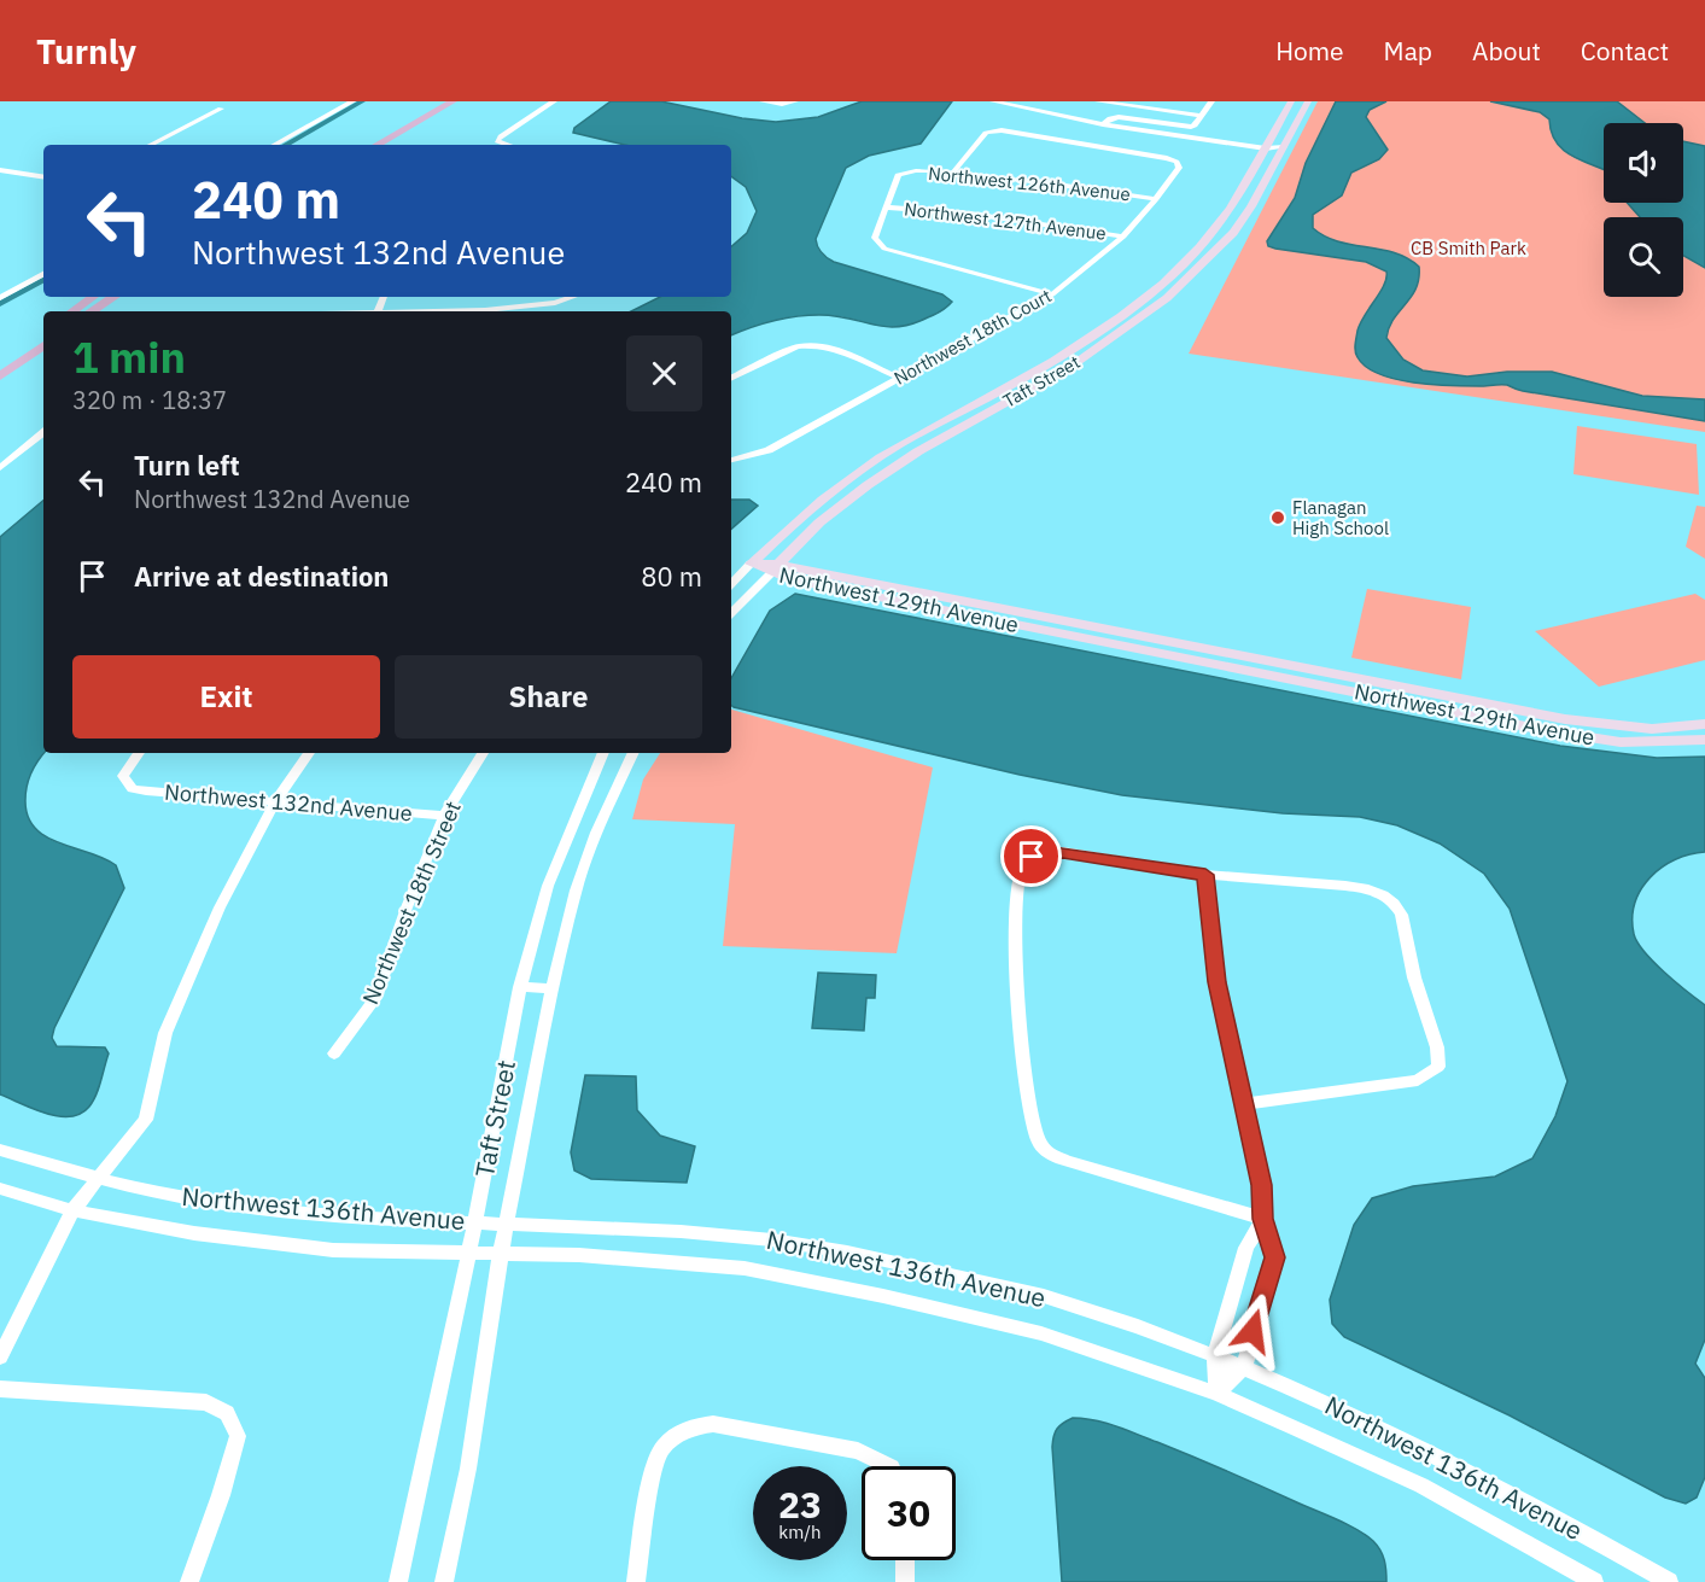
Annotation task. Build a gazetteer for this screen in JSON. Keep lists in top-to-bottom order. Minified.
{"streets":{"street":["Northwest 126th Avenue","Northwest 127th Avenue","Northwest 18th Court","Taft Street","Northwest 129th Avenue","Northwest 132nd Avenue","Northwest 18th Street","Northwest 136th Avenue"]},"crossings":[["Northwest 126th Avenue","Northwest 127th Avenue"],["Northwest 126th Avenue","Northwest 18th Court"],["Northwest 127th Avenue","Northwest 18th Court"],["Taft Street","Northwest 129th Avenue"],["Taft Street","Northwest 136th Avenue"],["Northwest 132nd Avenue","Northwest 18th Street"]],"parks":["CB Smith Park"],"places":["Flanagan High School"],"page":{"header":"Turnly","nav":["Home","Map","About","Contact"],"turn":["240 m","Northwest 132nd Avenue"],"heading":["1 min","320 m · 18:37"],"list":[{"name":"Turn left","note":"Northwest 132nd Avenue","value":"240 m"},{"name":"Arrive at destination","value":"80 m"}],"buttons":["Exit","Share"],"speed":"23 km/h","limit":"30"}}
